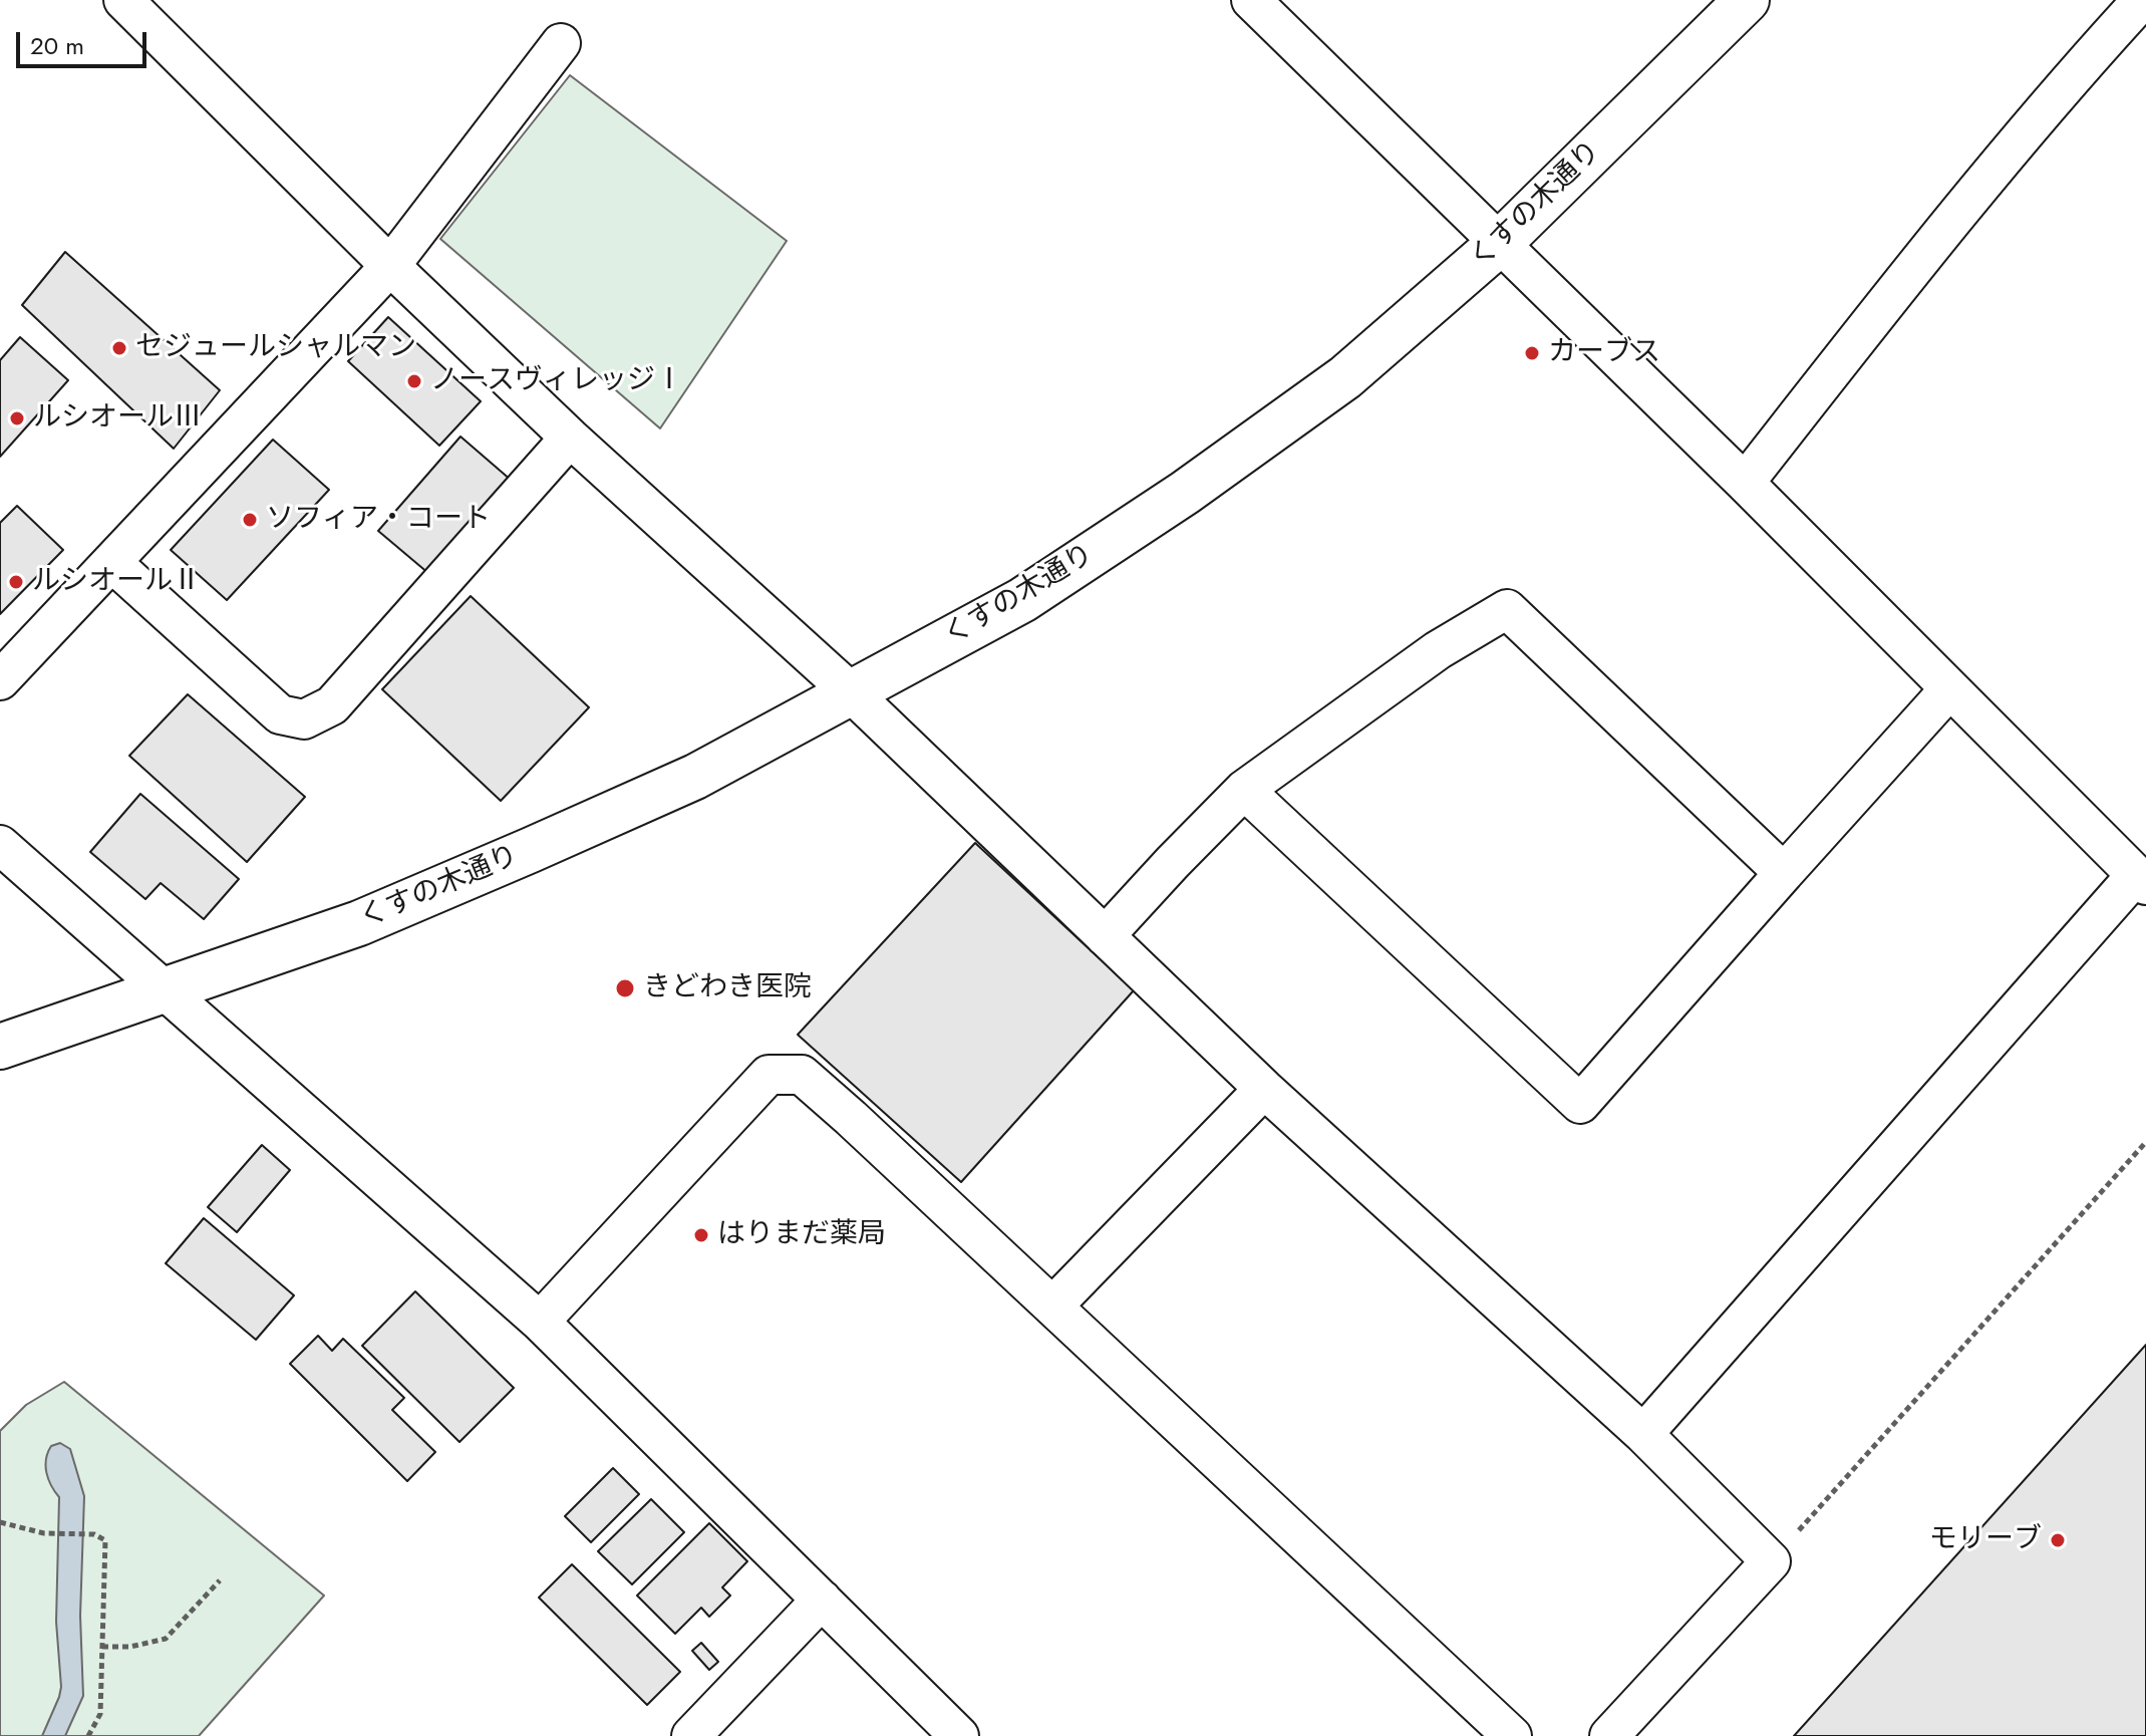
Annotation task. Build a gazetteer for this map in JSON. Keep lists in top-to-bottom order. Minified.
{"streets":{"street":["くすの木通り"]},"places":["セジュールシャルマン","カーブス","ノースヴィレッジⅠ","ルシオールⅢ","ソフィア・コート","ルシオールⅡ","きどわき医院","はりまだ薬局","モリーブ"],"scale_bar":"20 m"}
